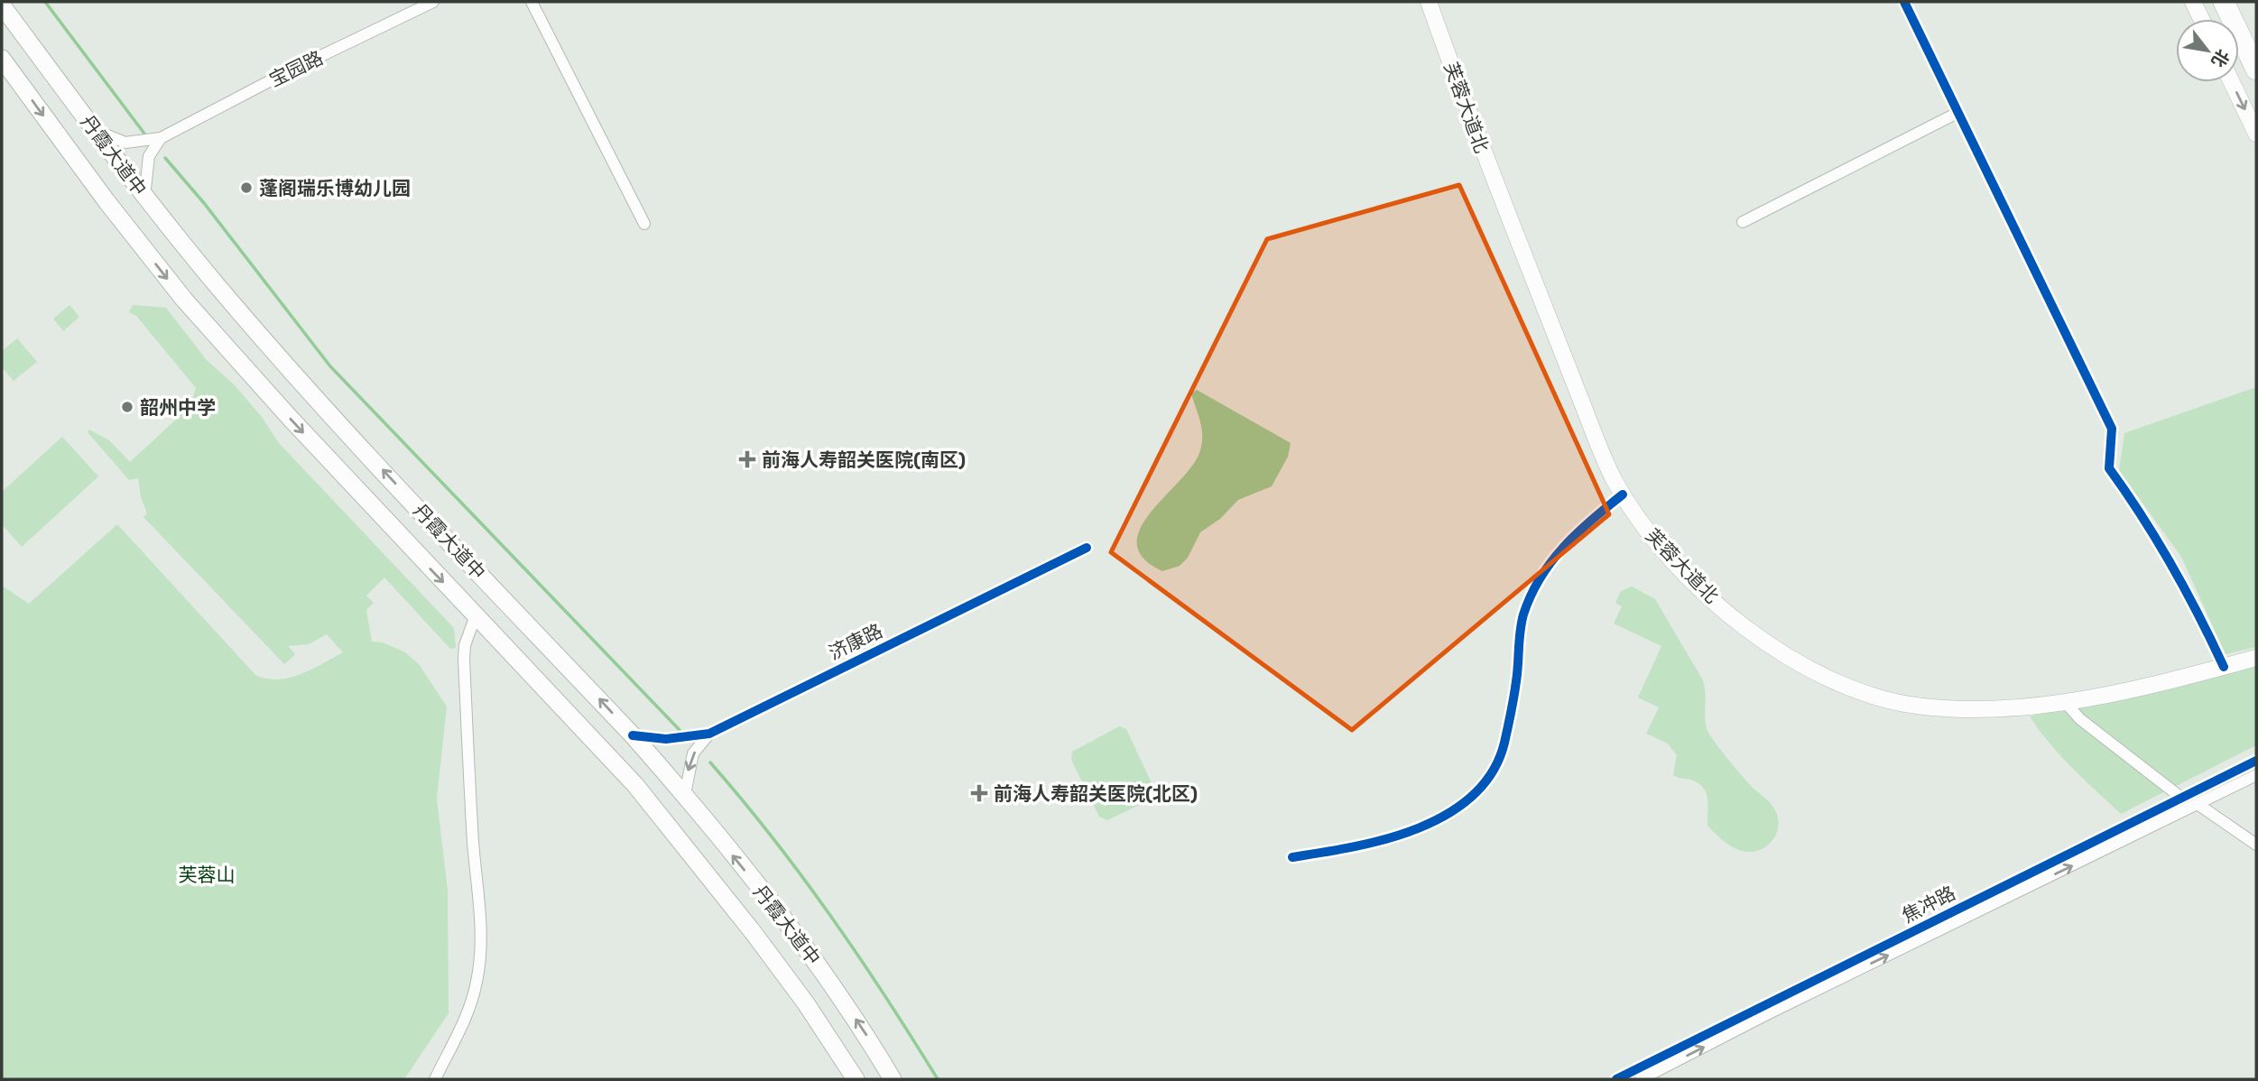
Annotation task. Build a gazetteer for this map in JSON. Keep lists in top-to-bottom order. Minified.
{"streets":{"main road":["芙蓉大道北","丹霞大道中"],"street":["宝园路","济康路","焦冲路"]},"crossings":[["宝园路","丹霞大道中"],["丹霞大道中","济康路"]],"parks":["芙蓉山"],"places":{"other":["蓬阁瑞乐博幼儿园","韶州中学"],"health":["前海人寿韶关医院(南区)","前海人寿韶关医院(北区)"]},"north":"bottom right"}
